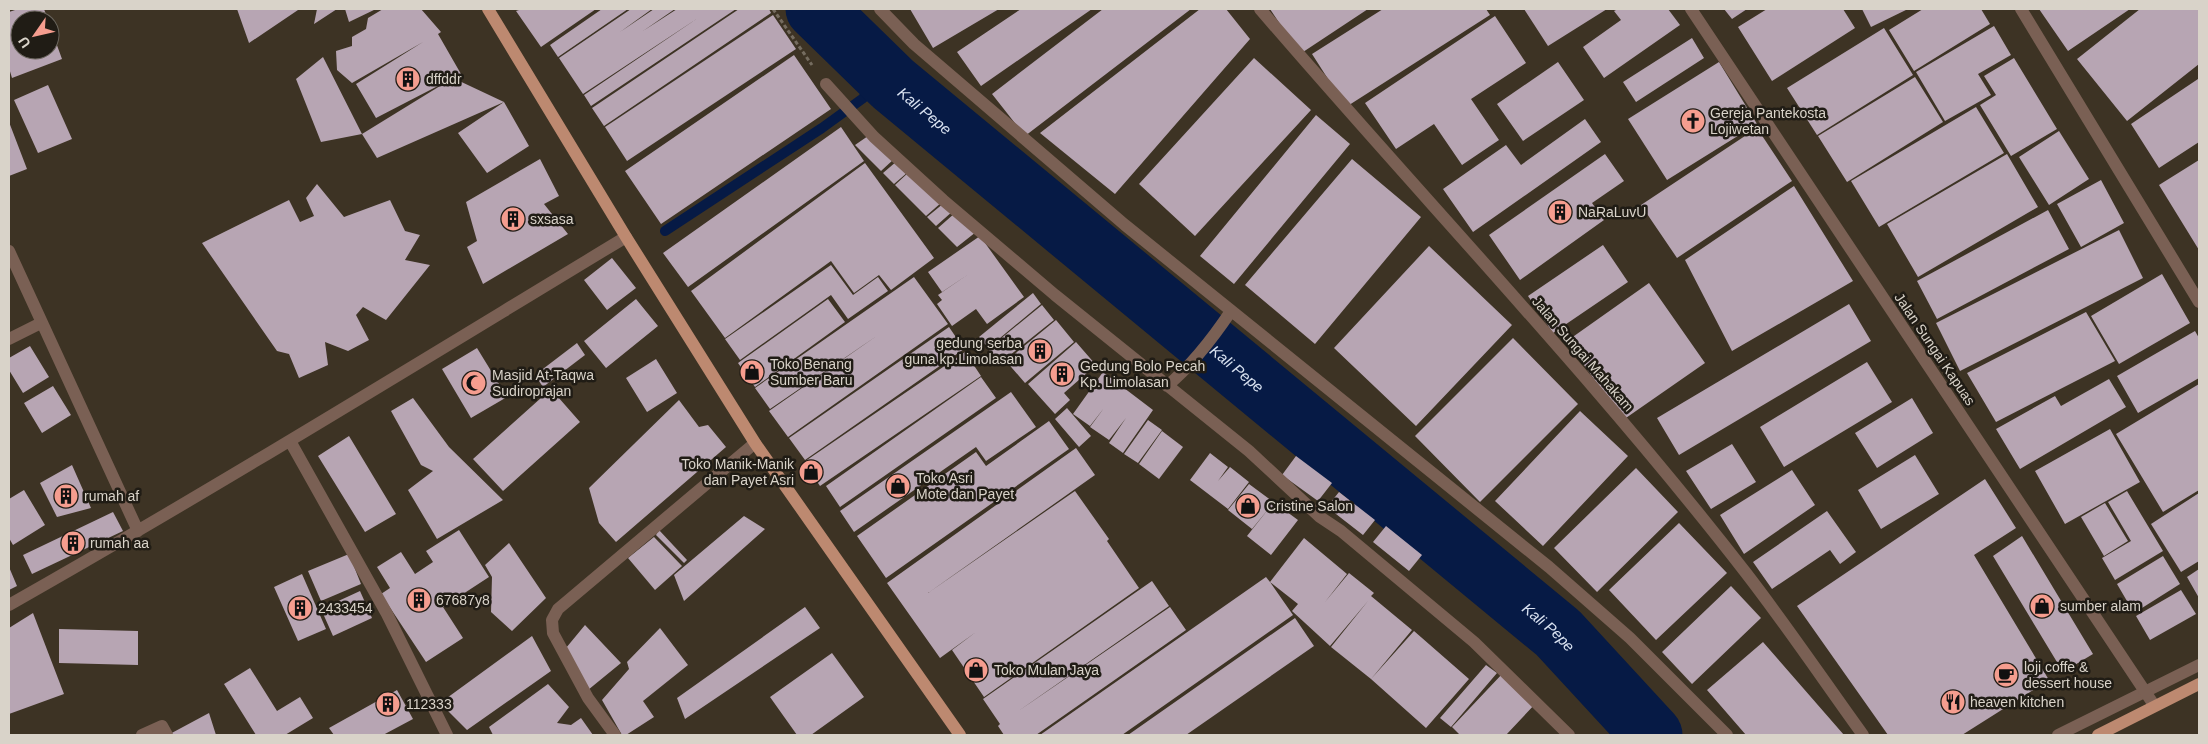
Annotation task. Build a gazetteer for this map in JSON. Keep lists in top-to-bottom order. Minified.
{"streets":{"street":["Jalan Sungai Kapuas","Jalan Sungai Mahakam"]},"water":["Kali Pepe"],"places":{"building":["dffddr","NaRaLuvU","sxsasa","gedung serba guna kp.Limolasan","Gedung Bolo Pecah Kp. Limolasan","rumah af","rumah aa","67687y8","2433454","112333"],"church":["Gereja Pantekosta Lojiwetan"],"shop":["Toko Benang Sumber Baru","Toko Manik-Manik dan Payet Asri","Toko Asri Mote dan Payet","Cristine Salon","sumber alam","Toko Mulan Jaya"],"mosque":["Masjid At-Taqwa Sudiroprajan"],"cafe":["loji coffe & dessert house"],"restaurant":["heaven kitchen"]},"north":"bottom left"}
